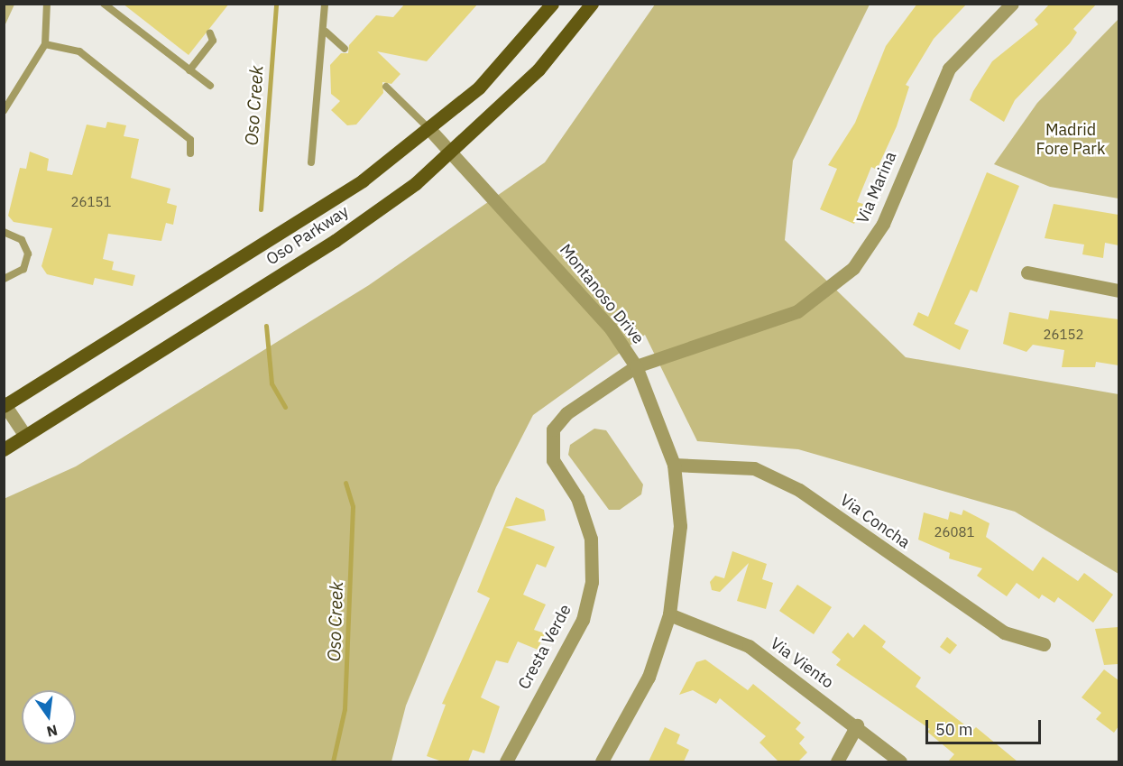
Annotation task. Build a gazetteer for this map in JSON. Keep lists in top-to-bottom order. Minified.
{"streets":{"main road":["Oso Parkway"],"street":["Via Marina","Montanoso Drive","Via Concha","Cresta Verde","Via Viento"]},"crossings":[["Via Marina","Montanoso Drive"],["Via Marina","Cresta Verde"],["Oso Parkway","Montanoso Drive"],["Montanoso Drive","Via Concha"],["Montanoso Drive","Cresta Verde"],["Montanoso Drive","Via Viento"]],"water":["Oso Creek"],"parks":["Madrid Fore Park"],"house_numbers":["26151","26152","26081"],"scale_bar":"50 m","north":"bottom"}
